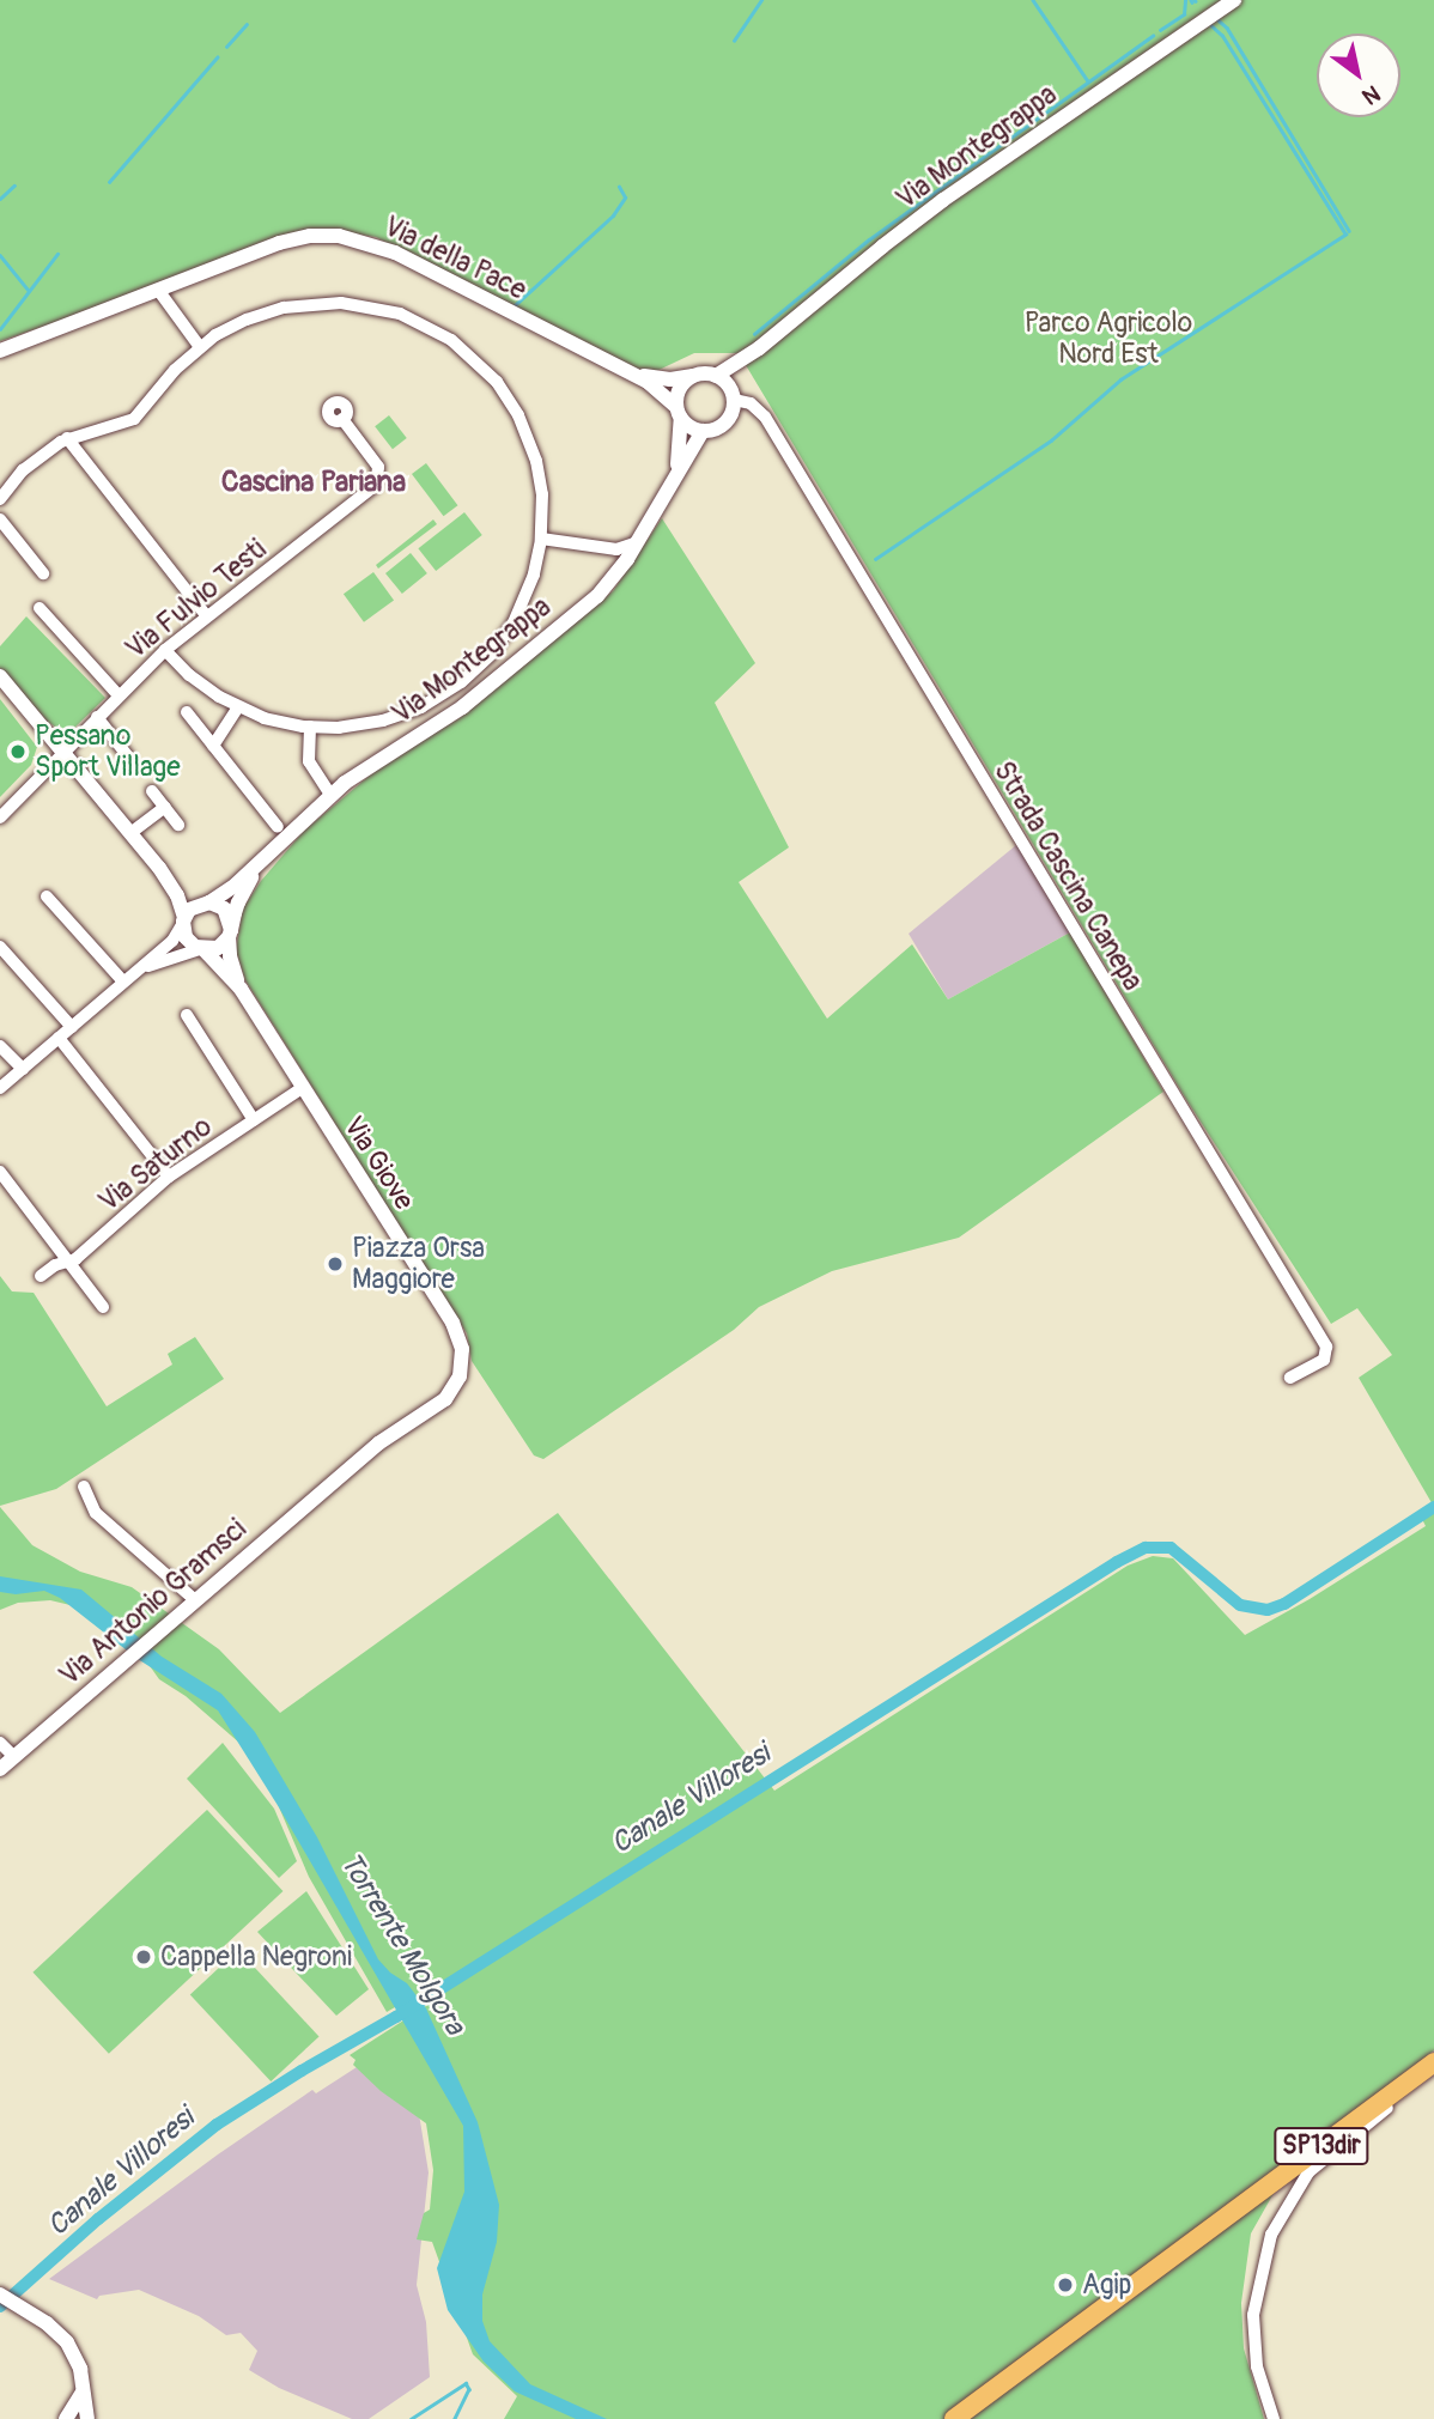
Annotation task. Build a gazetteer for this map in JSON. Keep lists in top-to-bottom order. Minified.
{"streets":{"main road":["SP13dir"],"street":["Via Montegrappa","Via della Pace","Via Fulvio Testi","Strada Cascina Canepa","Via Giove","Via Saturno","Via Antonio Gramsci"]},"crossings":[["Via Montegrappa","Via della Pace"],["Via Montegrappa","Strada Cascina Canepa"],["Via Montegrappa","Via Giove"],["Via della Pace","Strada Cascina Canepa"],["Via Giove","Via Saturno"],["Via Giove","Via Antonio Gramsci"]],"districts":["Cascina Pariana"],"water":["Canale Villoresi","Torrente Molgora"],"parks":["Parco Agricolo Nord Est"],"places":["Pessano Sport Village","Piazza Orsa Maggiore","Cappella Negroni","Agip"],"north":"bottom right"}
